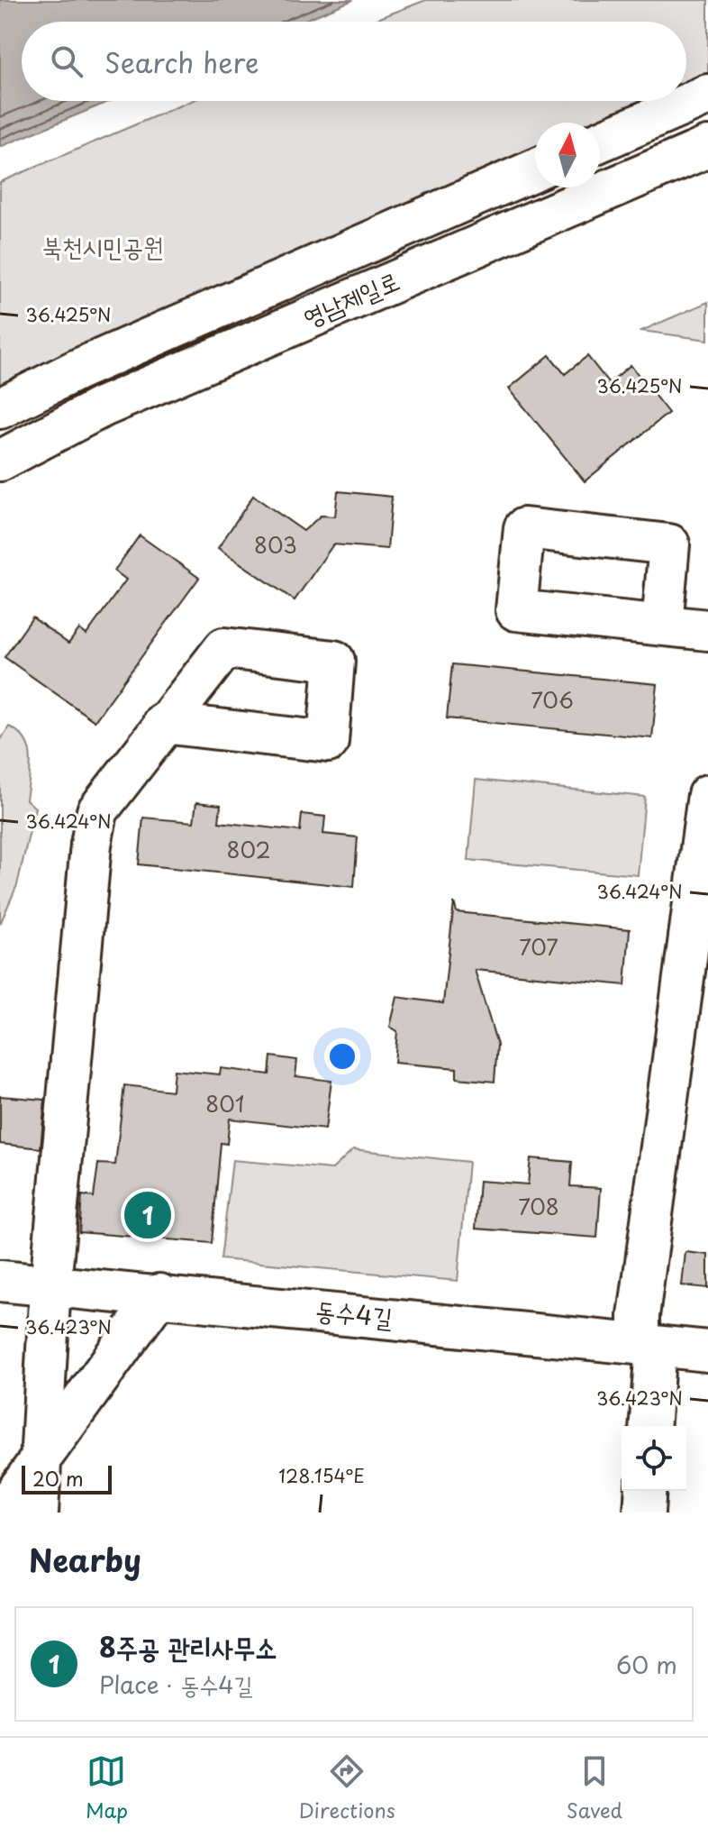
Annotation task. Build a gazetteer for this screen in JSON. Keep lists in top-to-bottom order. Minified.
{"streets":{"street":["영남제일로","동수4길"]},"parks":["북천시민공원"],"house_numbers":["803","706","802","707","801","708"],"scale_bar":"20 m","north":"top","page":{"search":"Search here","pins":"1","scale":"20 m","heading":"Nearby","list":[{"mark":"1","name":"8주공 관리사무소","note":"Place · 동수4길","value":"60 m"}],"nav":["Map","Directions","Saved"]},"coordinates":["36.425°N","36.424°N","36.423°N","128.154°E"]}
